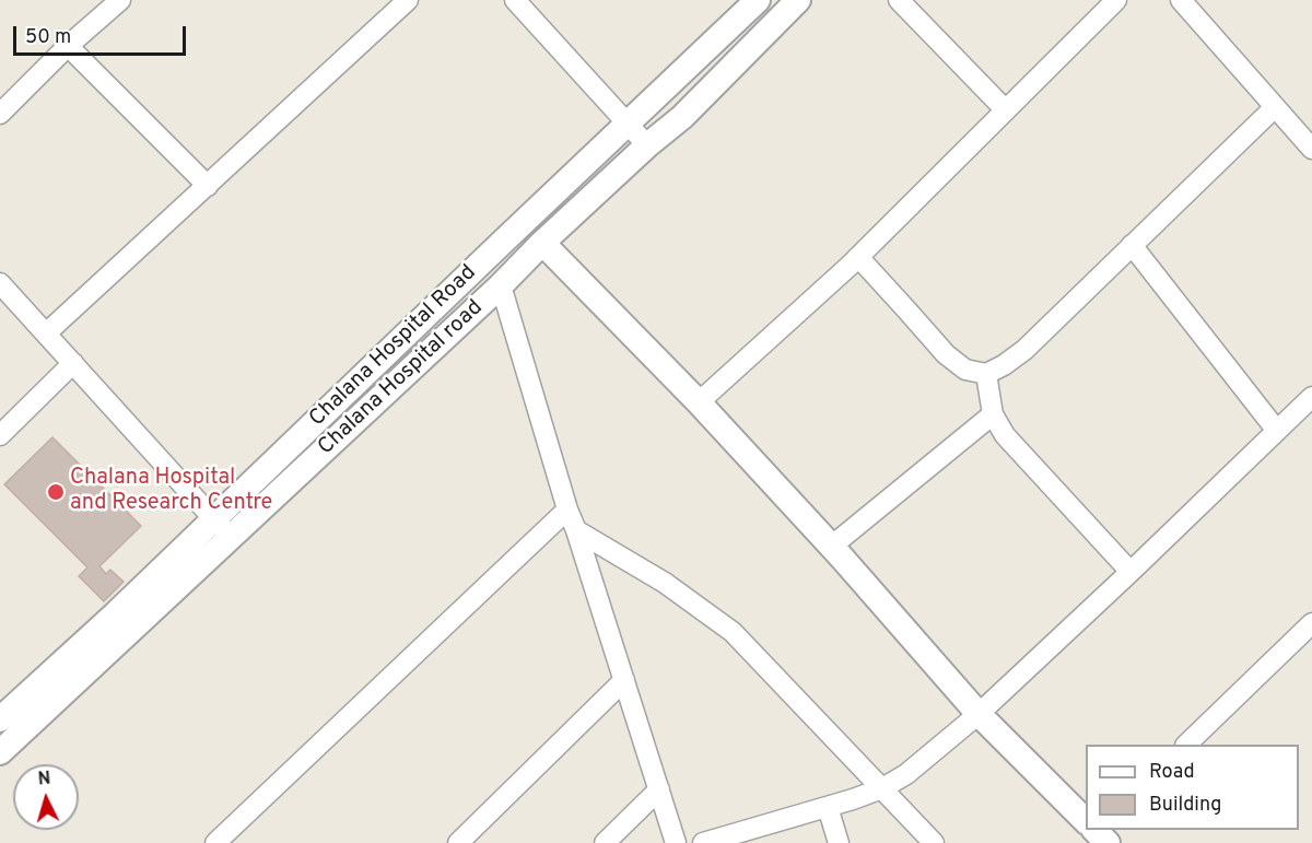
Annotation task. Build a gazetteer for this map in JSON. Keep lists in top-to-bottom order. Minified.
{"streets":{"street":["Chalana Hospital Road","Chalana Hospital road"]},"places":["Chalana Hospital and Research Centre"],"legend":["Road","Building"],"scale_bar":"50 m","north":"top"}
